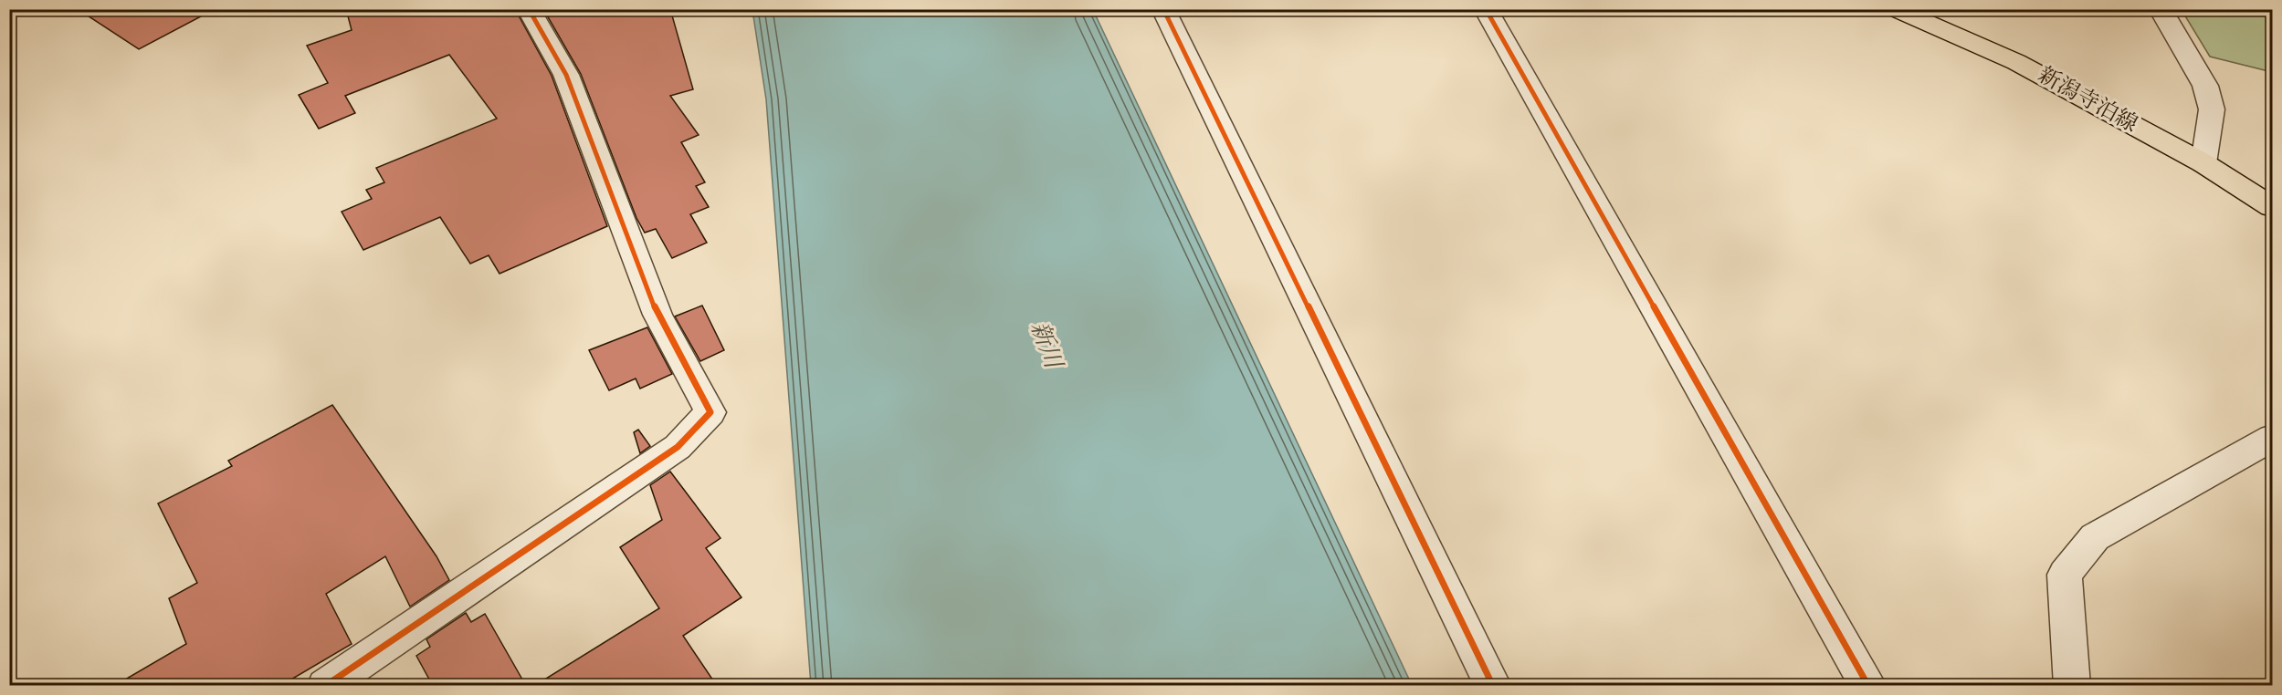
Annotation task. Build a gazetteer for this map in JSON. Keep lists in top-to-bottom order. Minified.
{"streets":{"main road":["新潟寺泊線"]},"water":["新川"]}
